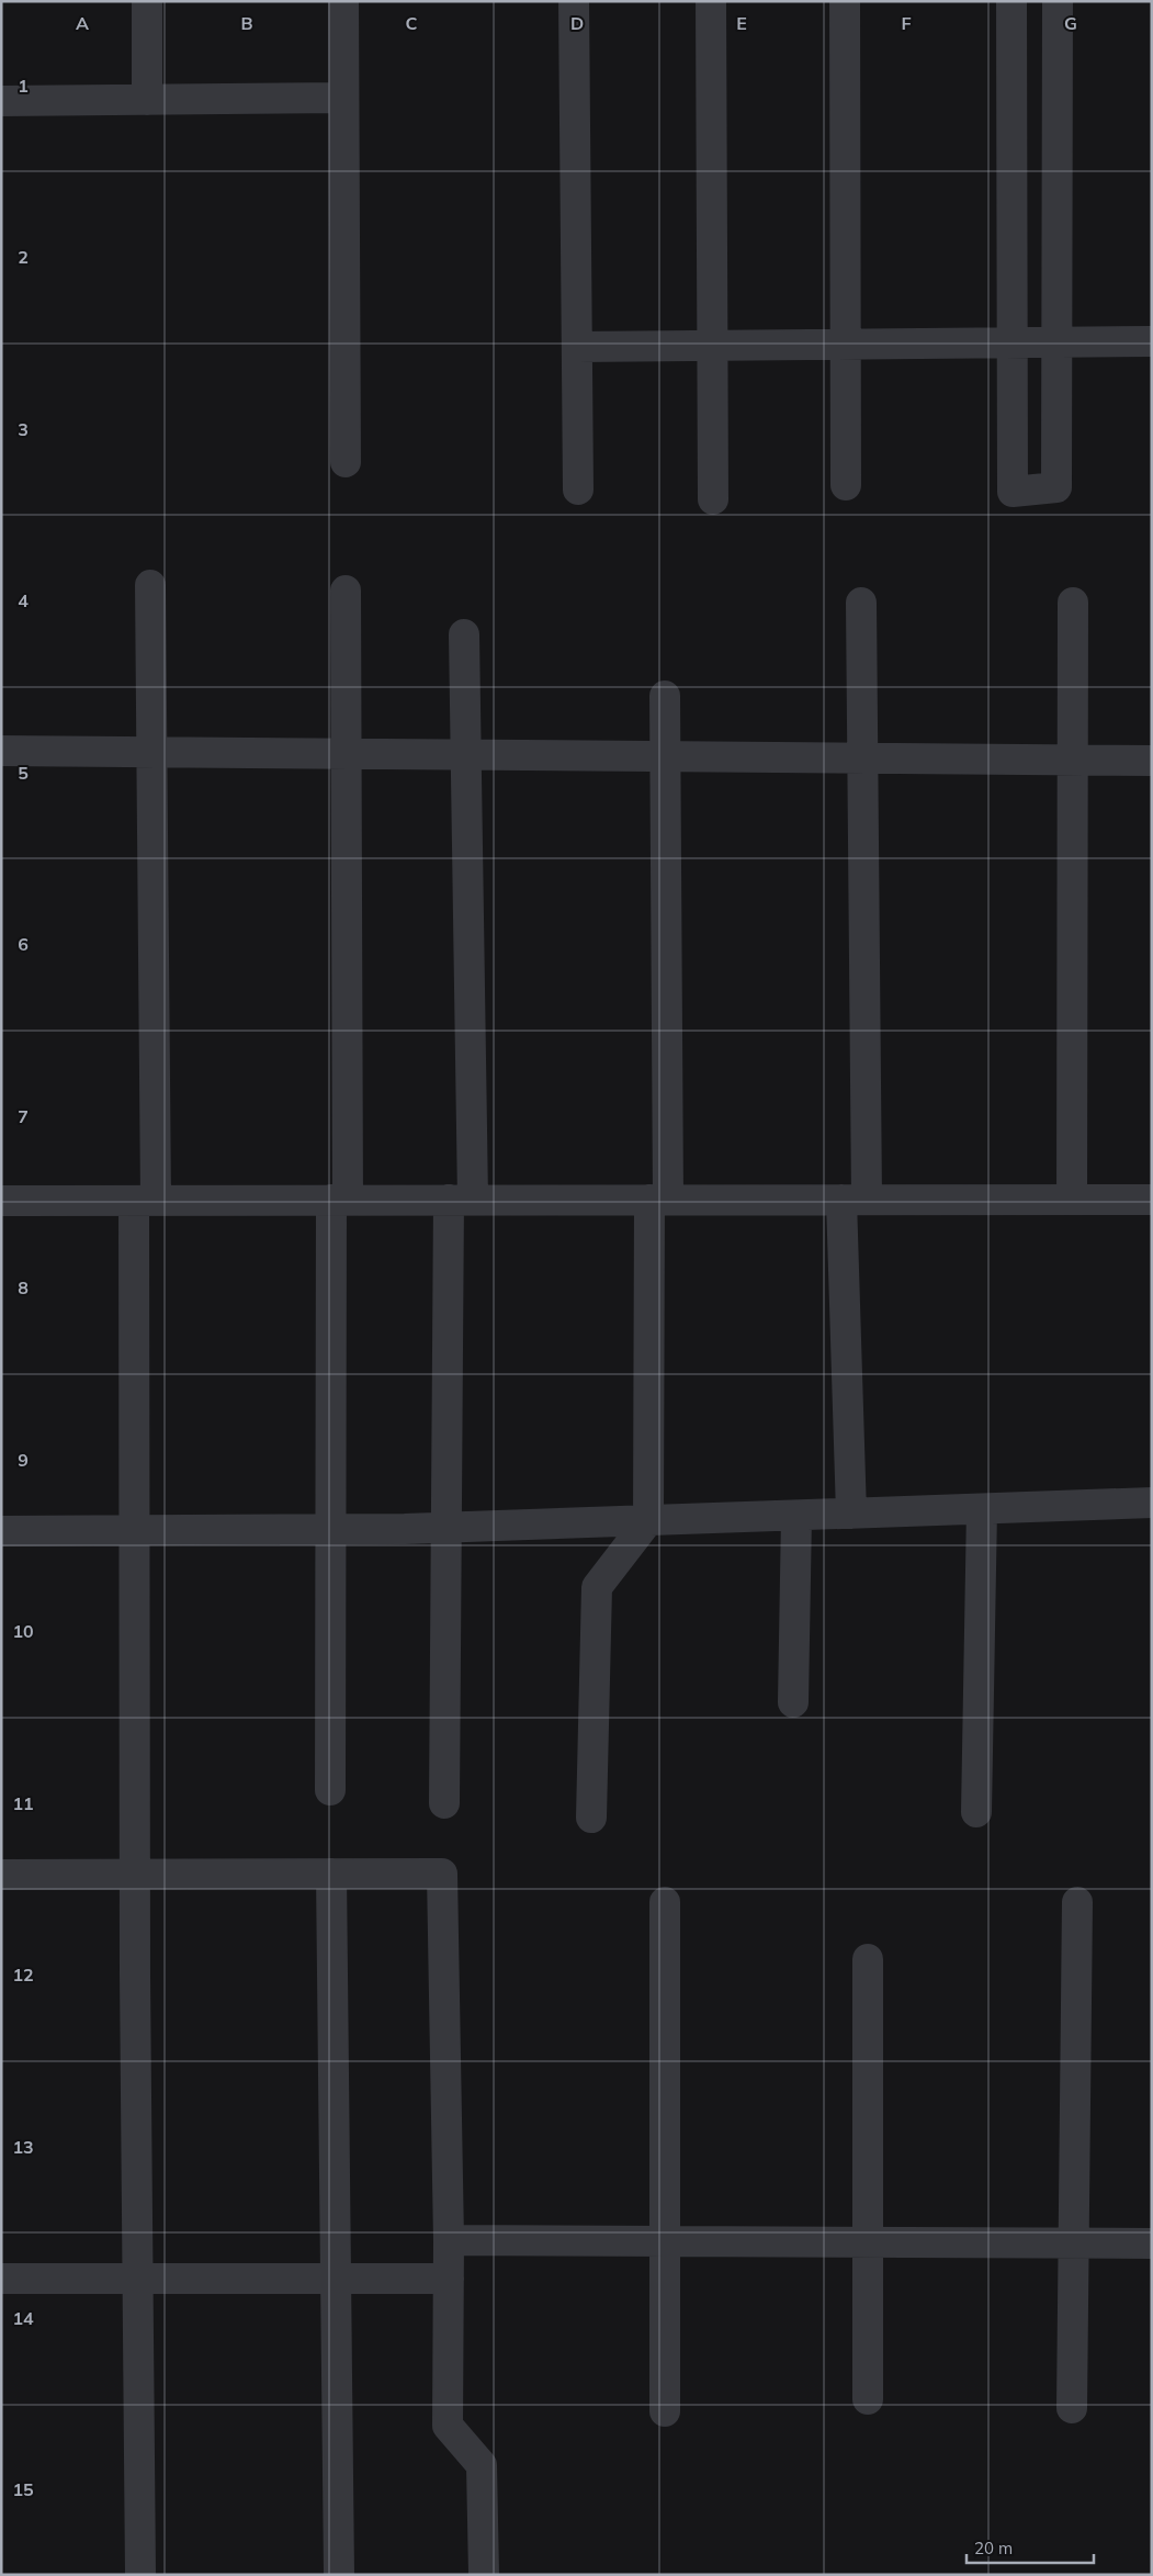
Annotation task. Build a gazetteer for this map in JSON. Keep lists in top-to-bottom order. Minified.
{"scale_bar":"20 m","grid":{"columns":["A","B","C","D","E","F","G"],"rows":["1","2","3","4","5","6","7","8","9","10","11","12","13","14","15"]}}
